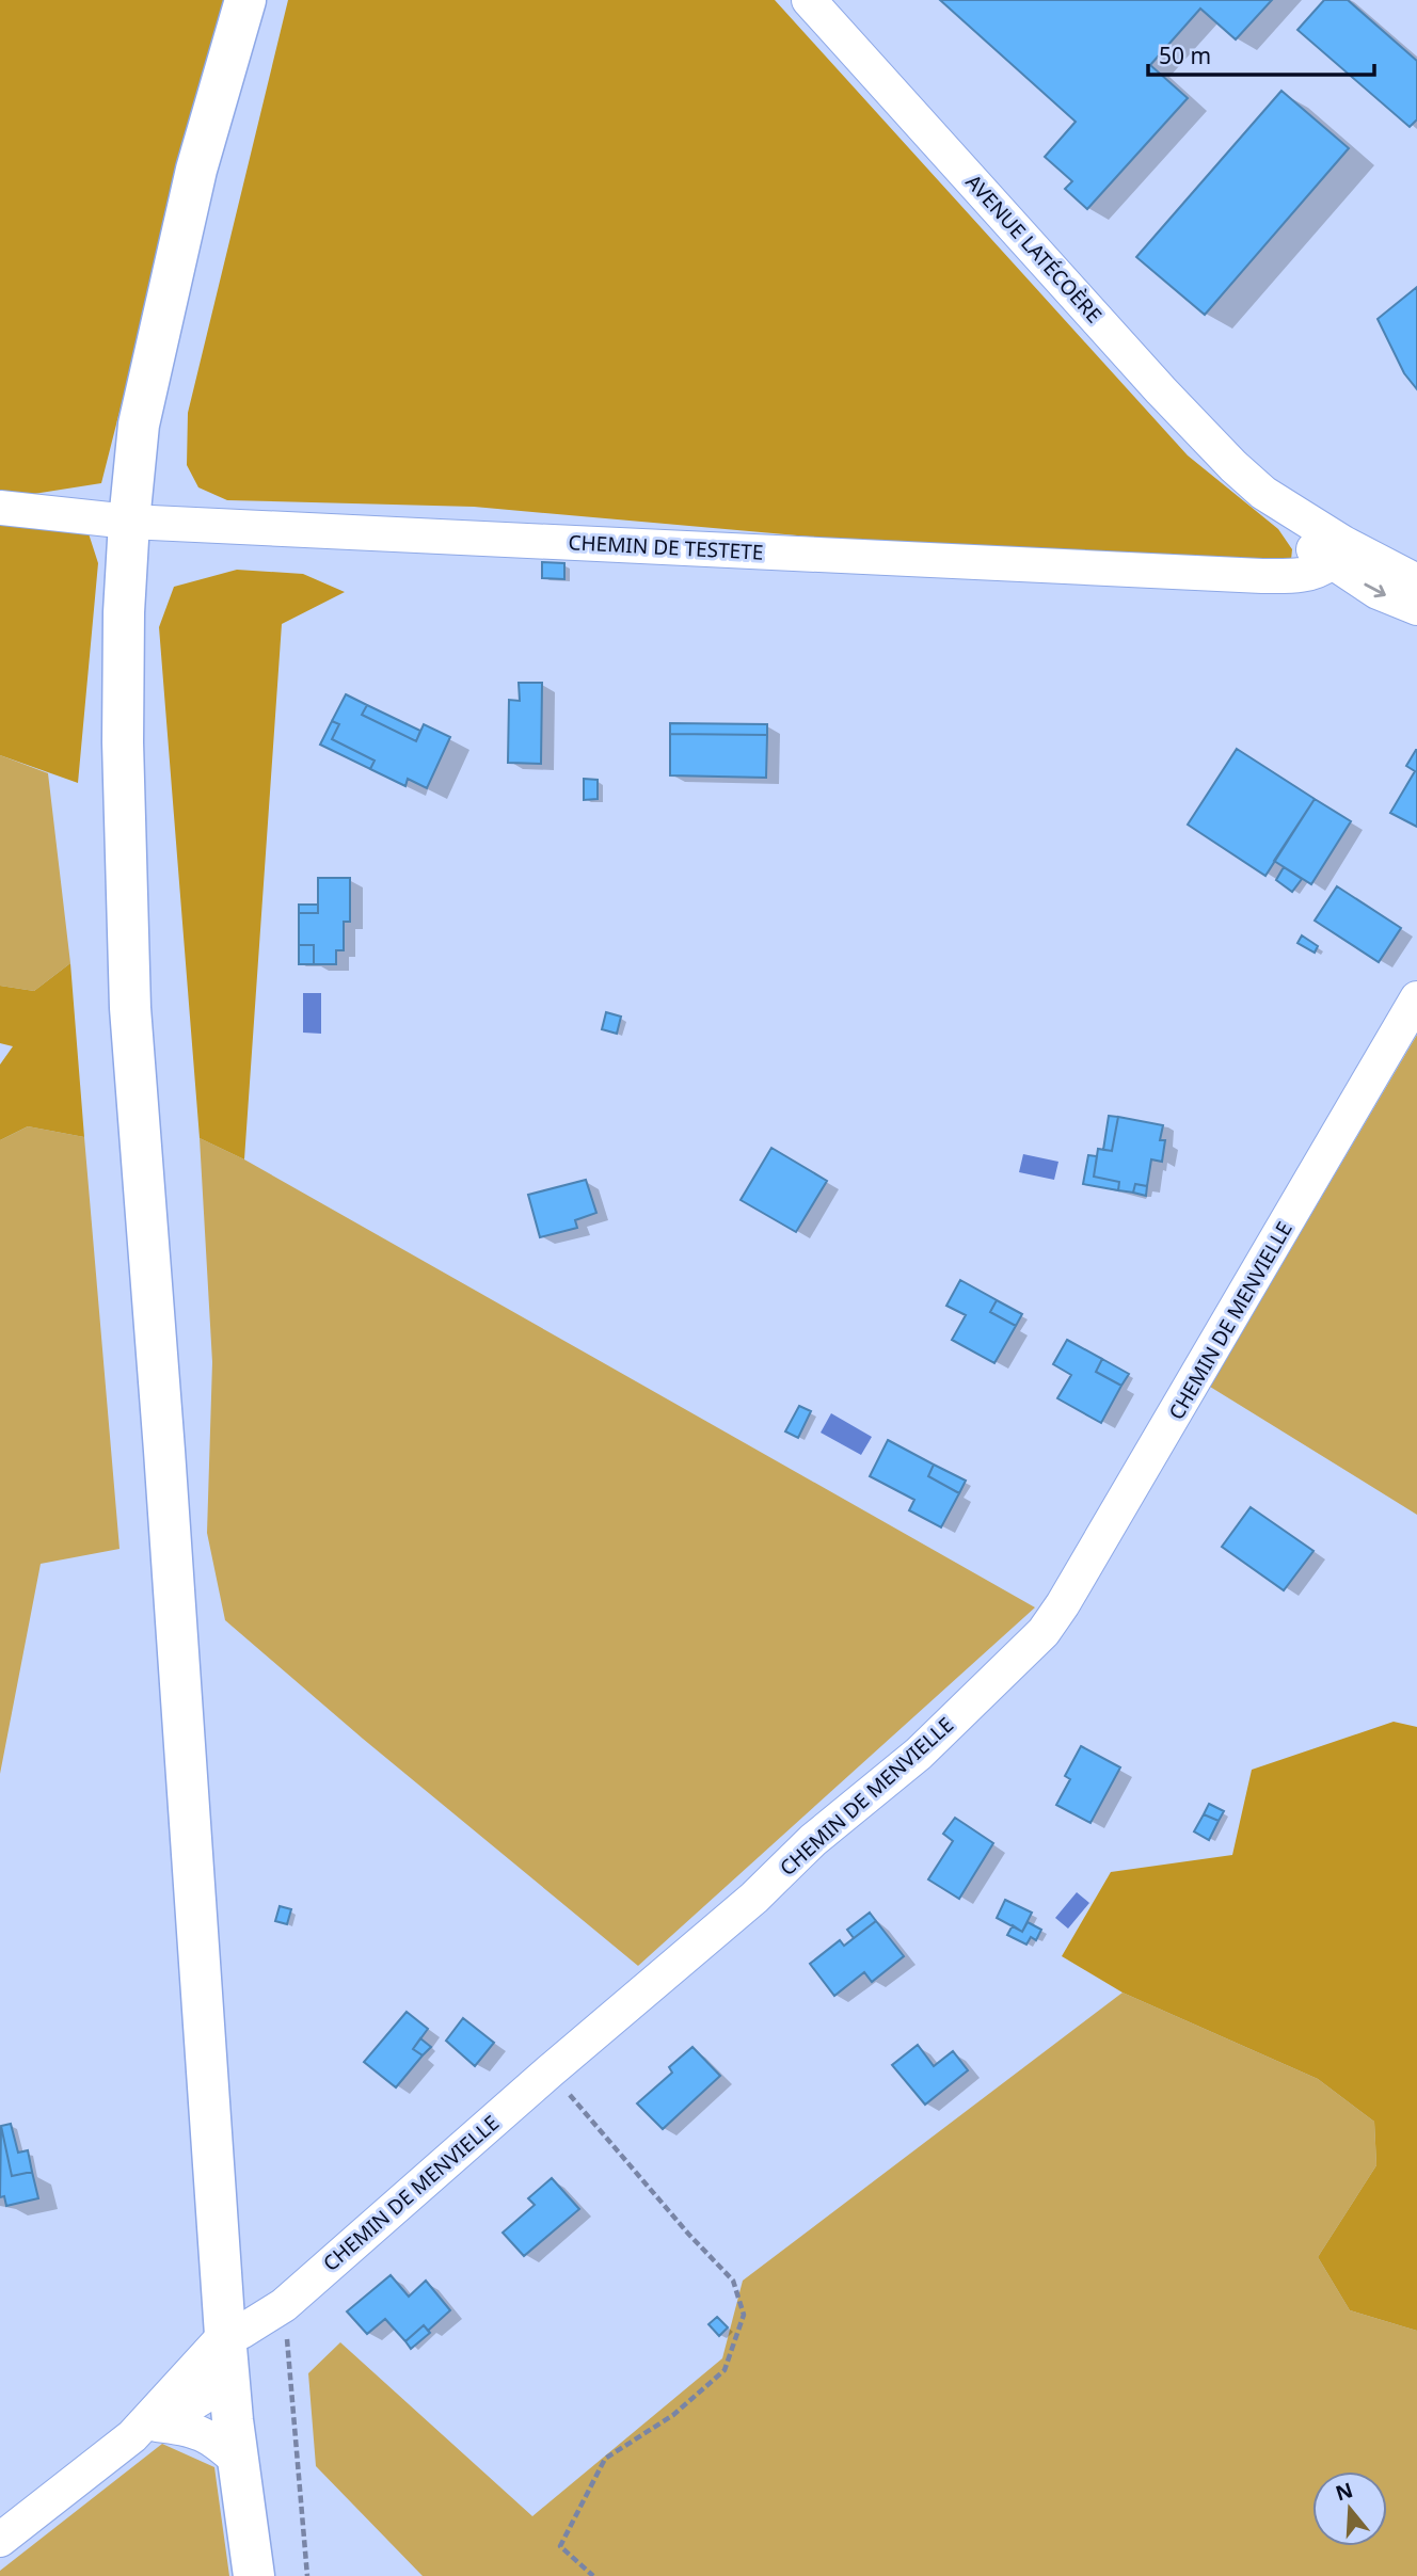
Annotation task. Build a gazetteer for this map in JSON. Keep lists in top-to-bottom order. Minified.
{"streets":{"street":["AVENUE LATÉCOÈRE","CHEMIN DE TESTETE","CHEMIN DE MENVIELLE"]},"crossings":[["AVENUE LATÉCOÈRE","CHEMIN DE TESTETE"]],"scale_bar":"50 m","north":"top"}
